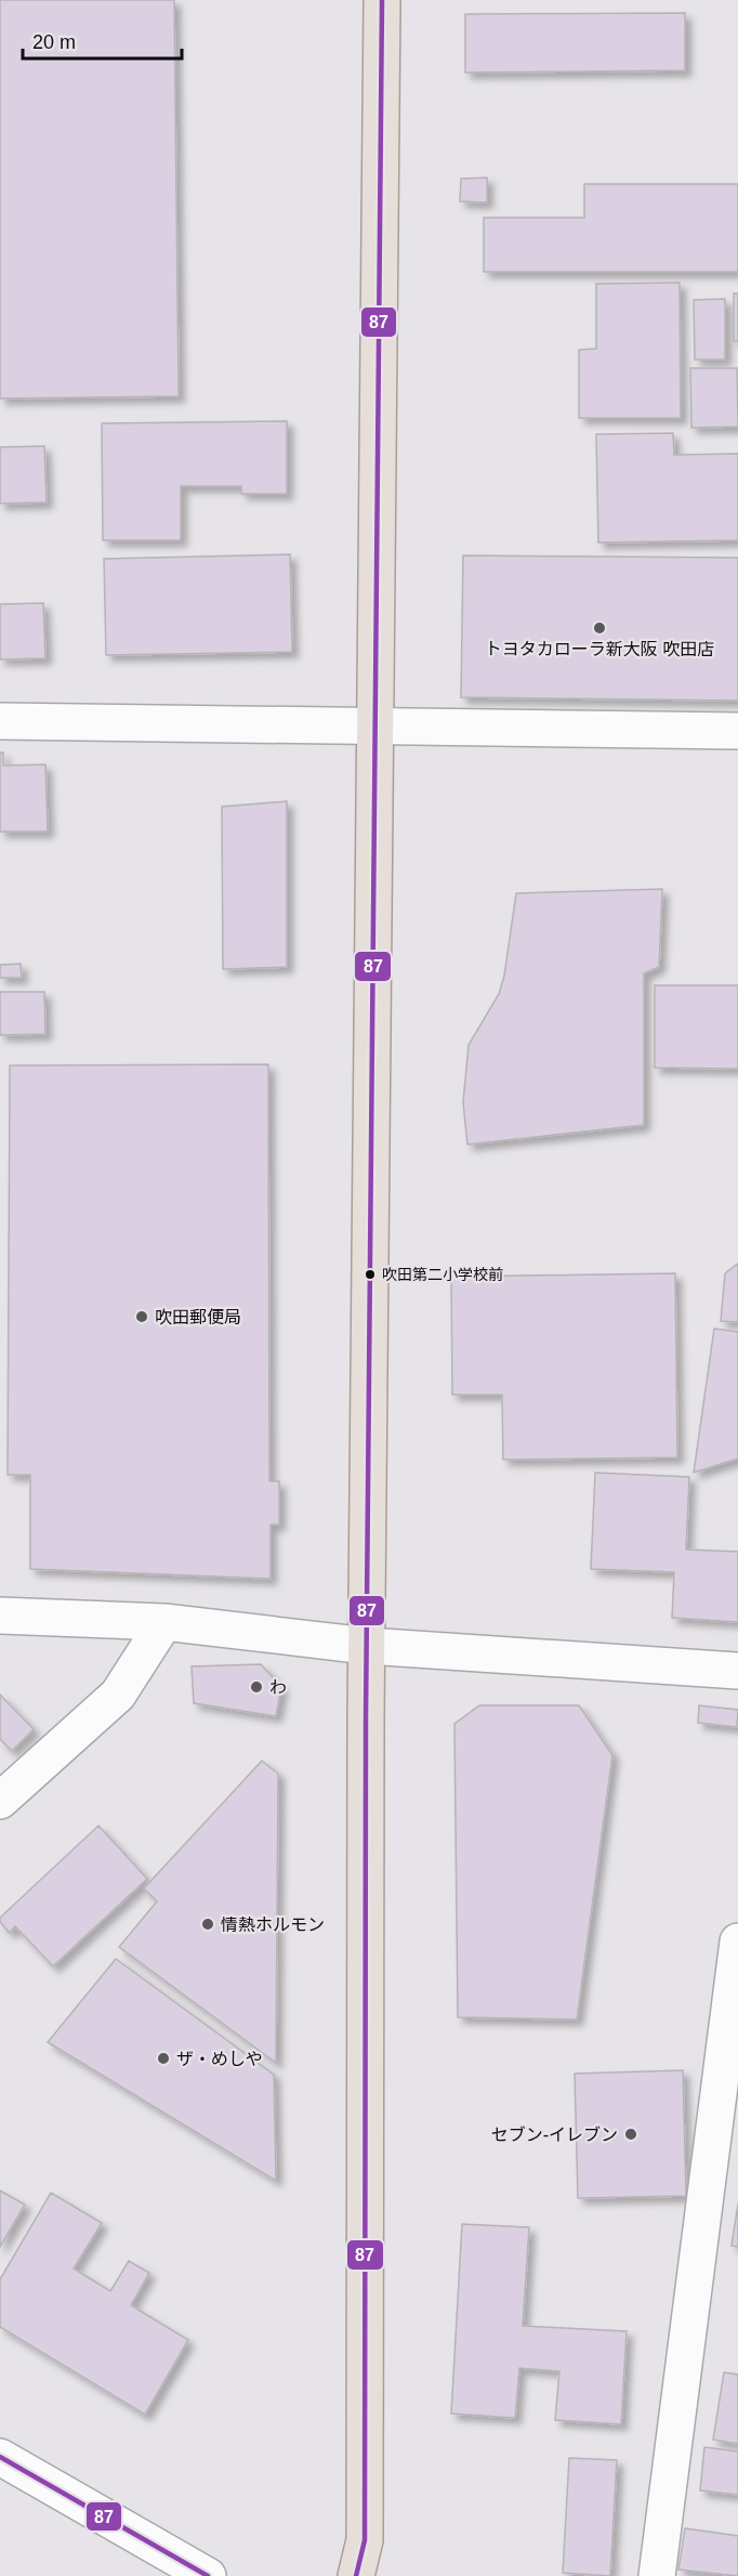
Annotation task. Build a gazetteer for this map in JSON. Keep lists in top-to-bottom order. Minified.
{"places":["トヨタカローラ新大阪 吹田店","吹田第二小学校前","吹田郵便局","わ","情熱ホルモン","ザ・めしや","セブン-イレブン"],"lines":["transit line 87"],"scale_bar":"20 m"}
